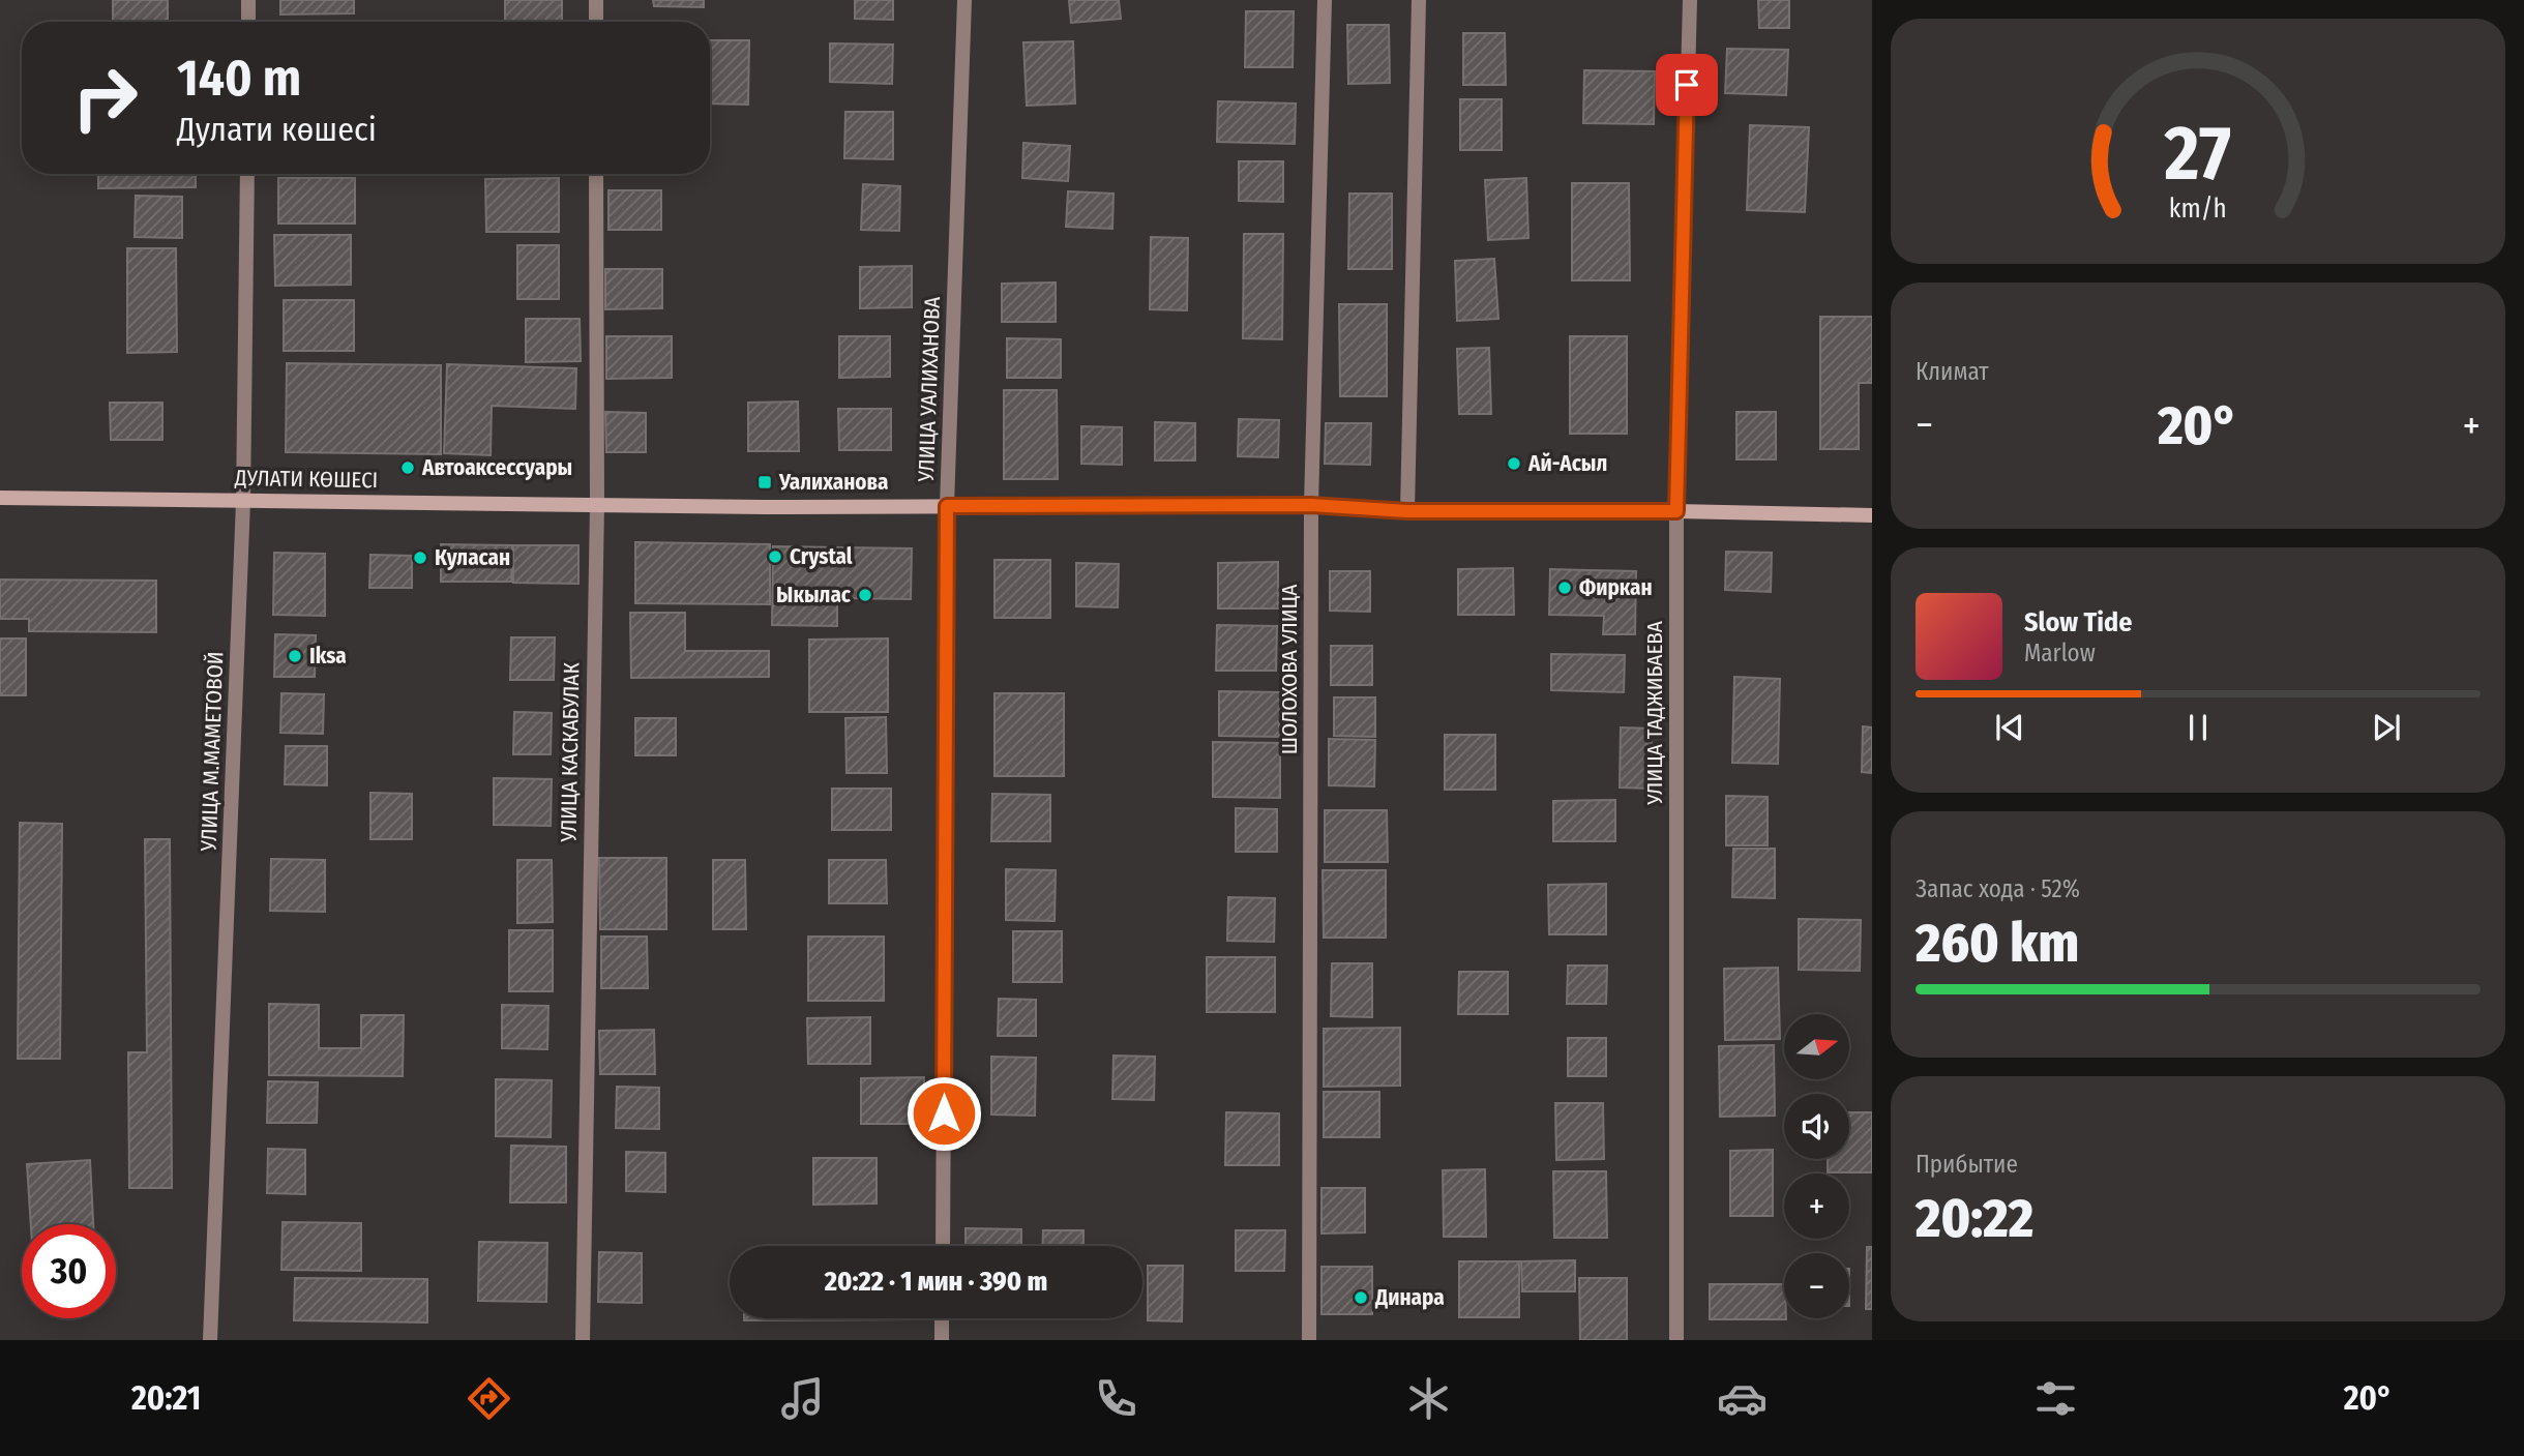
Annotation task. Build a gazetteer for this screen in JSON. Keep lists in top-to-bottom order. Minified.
{"streets":{"main road":["ДУЛАТИ КӨШЕСІ"],"street":["УЛИЦА УАЛИХАНОВА","ШОЛОХОВА УЛИЦА","УЛИЦА ТАДЖИБАЕВА","УЛИЦА М.МАМЕТОВОЙ","УЛИЦА КАСКАБУЛАК"]},"crossings":[["УЛИЦА УАЛИХАНОВА","ДУЛАТИ КӨШЕСІ"],["ДУЛАТИ КӨШЕСІ","ШОЛОХОВА УЛИЦА"],["ДУЛАТИ КӨШЕСІ","УЛИЦА ТАДЖИБАЕВА"],["ДУЛАТИ КӨШЕСІ","УЛИЦА М.МАМЕТОВОЙ"],["ДУЛАТИ КӨШЕСІ","УЛИЦА КАСКАБУЛАК"]],"places":{"other":["Ай-Асыл","Автоаксессуары","Crystal","Куласан","Фиркан","Ыкылас","Iksa","Динара"],"transit":["Уалиханова"]},"north":"right","page":{"turn":["140 m","Дулати көшесі"],"tile":["Климат",["Запас хода · 52%","260 km"],["Прибытие","20:22"]],"heat":["−","20°","+"],"song":["Slow Tide","Marlow"],"map_buttons":["+","−"],"limit":"30","trip":"20:22 · 1 мин · 390 m","tabs":["20:21","20°"],"gauge":["27","km/h"]}}
